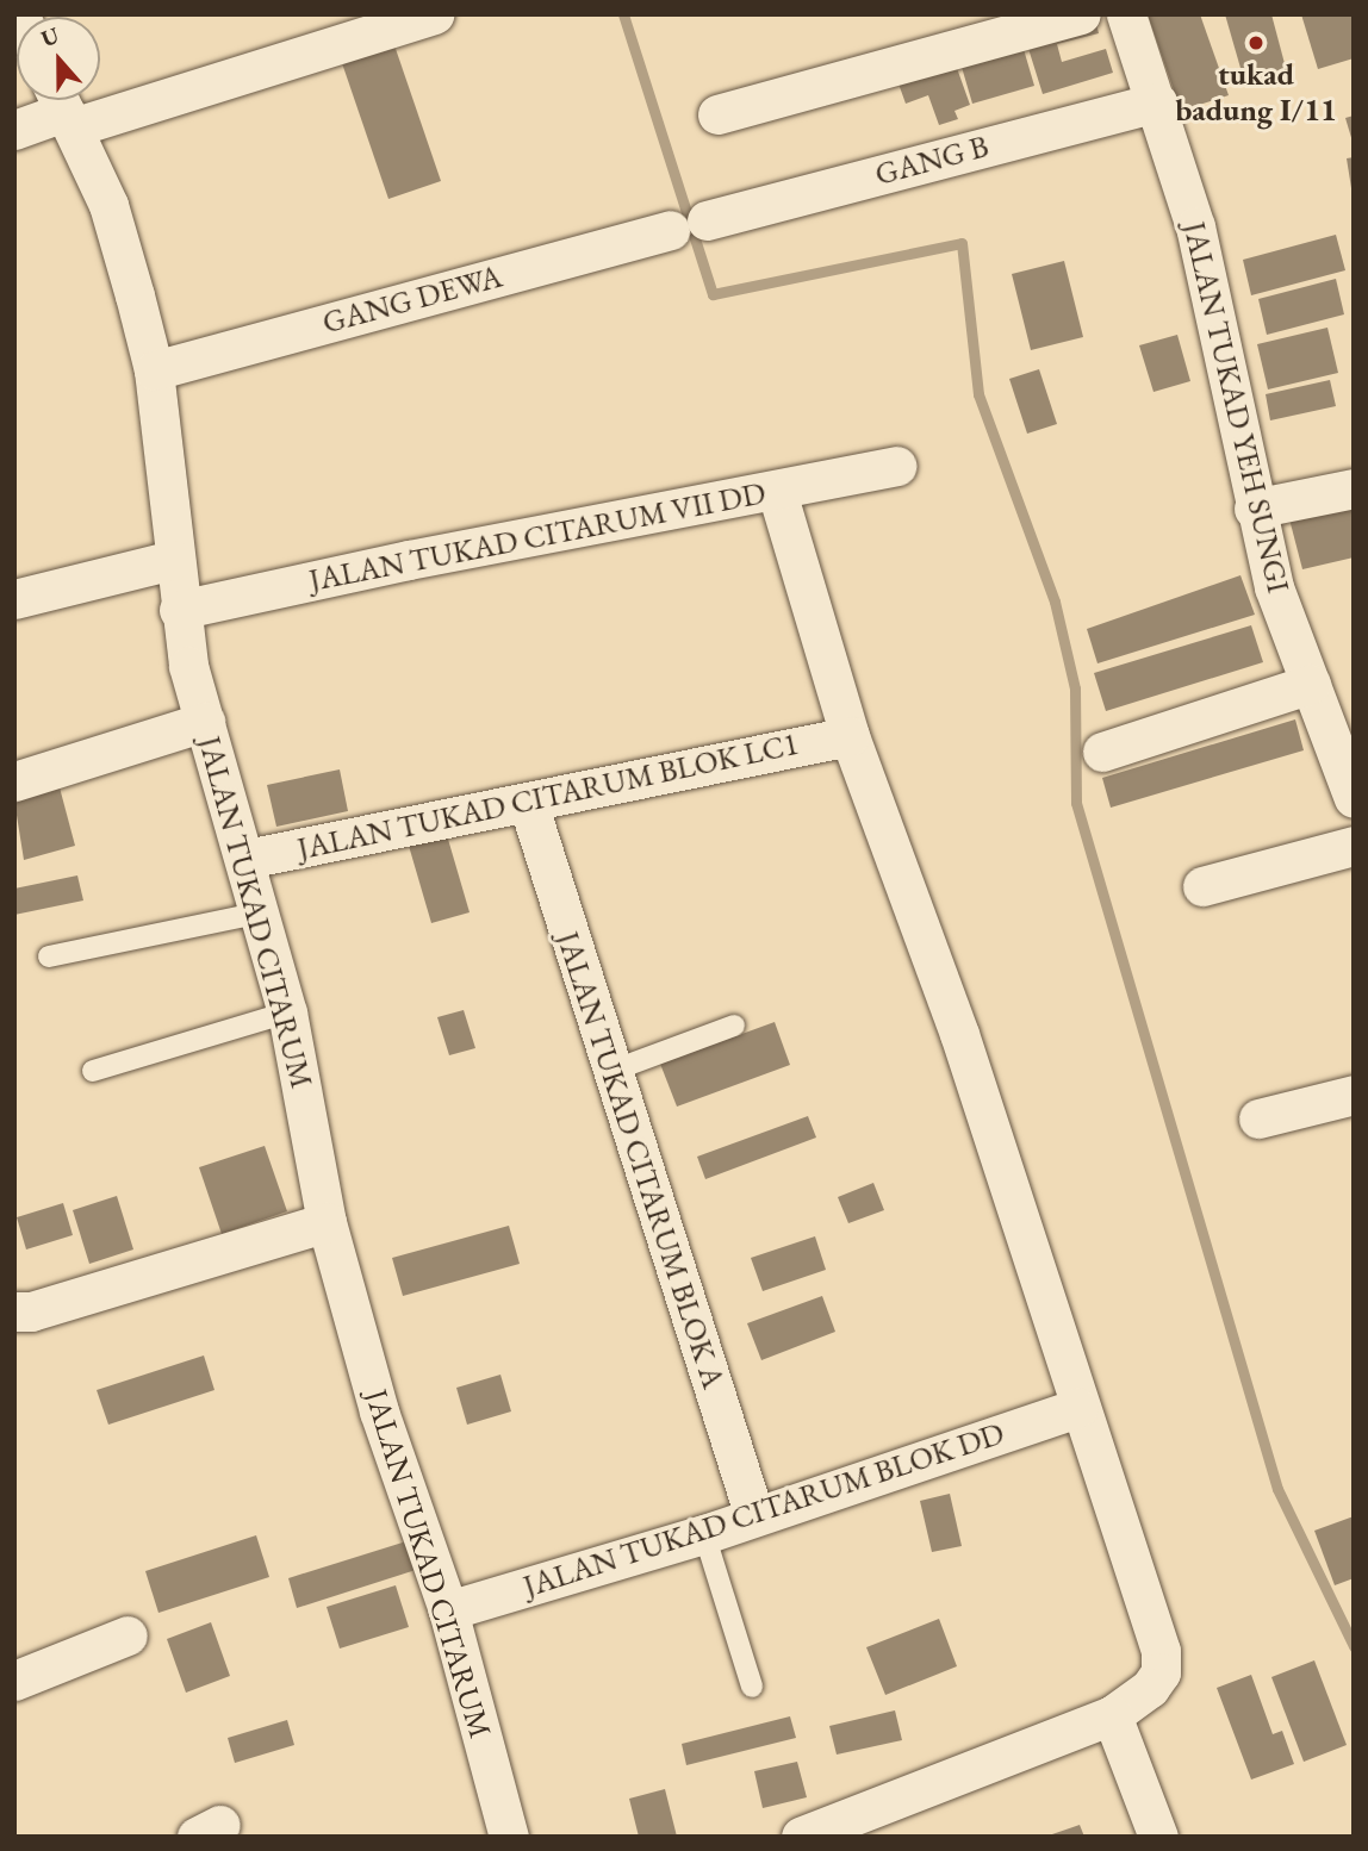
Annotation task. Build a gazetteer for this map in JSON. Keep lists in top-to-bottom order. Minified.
{"streets":{"street":["GANG B","GANG DEWA","JALAN TUKAD YEH SUNGI","JALAN TUKAD CITARUM VII DD","JALAN TUKAD CITARUM BLOK LC1","JALAN TUKAD CITARUM","JALAN TUKAD CITARUM BLOK A","JALAN TUKAD CITARUM BLOK DD"]},"crossings":[["GANG B","GANG DEWA"],["GANG B","JALAN TUKAD YEH SUNGI"],["GANG DEWA","JALAN TUKAD CITARUM"],["JALAN TUKAD CITARUM VII DD","JALAN TUKAD CITARUM"],["JALAN TUKAD CITARUM BLOK LC1","JALAN TUKAD CITARUM"],["JALAN TUKAD CITARUM BLOK LC1","JALAN TUKAD CITARUM BLOK A"],["JALAN TUKAD CITARUM","JALAN TUKAD CITARUM BLOK DD"],["JALAN TUKAD CITARUM BLOK A","JALAN TUKAD CITARUM BLOK DD"]],"places":["tukad badung I/11"],"north":"top"}
